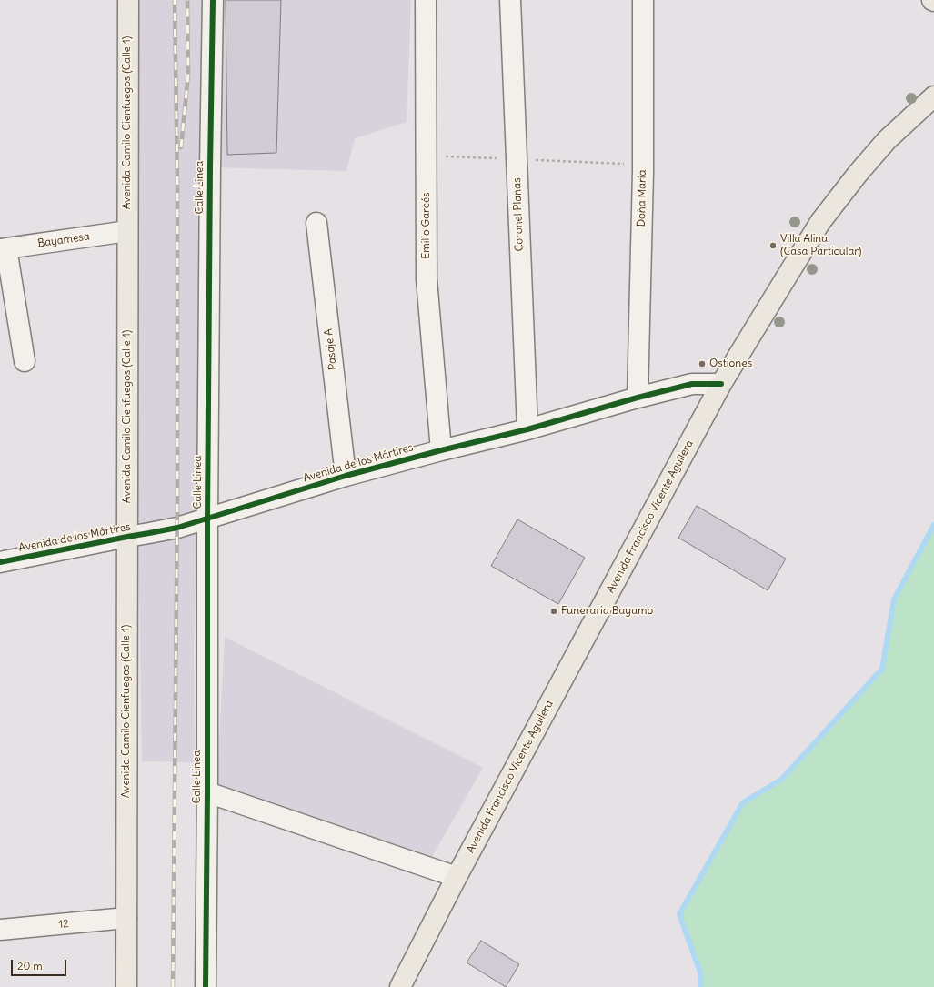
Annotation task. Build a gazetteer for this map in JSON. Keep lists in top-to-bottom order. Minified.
{"streets":{"main road":["Avenida Camilo Cienfuegos (Calle 1)","Avenida Francisco Vicente Aguilera"],"street":["Calle Linea","Doña María","Coronel Planas","Emilio Garcés","Bayamesa","Pasaje A","Avenida de los Mártires","12"]},"crossings":[["Avenida Camilo Cienfuegos (Calle 1)","Bayamesa"],["Avenida Camilo Cienfuegos (Calle 1)","Avenida de los Mártires"],["Avenida Camilo Cienfuegos (Calle 1)","12"],["Calle Linea","Avenida de los Mártires"],["Doña María","Avenida de los Mártires"],["Coronel Planas","Avenida de los Mártires"],["Emilio Garcés","Avenida de los Mártires"],["Pasaje A","Avenida de los Mártires"],["Avenida de los Mártires","Avenida Francisco Vicente Aguilera"]],"places":["Villa Alina (Casa Particular)","Ostiones","Funeraria Bayamo"],"scale_bar":"20 m"}
